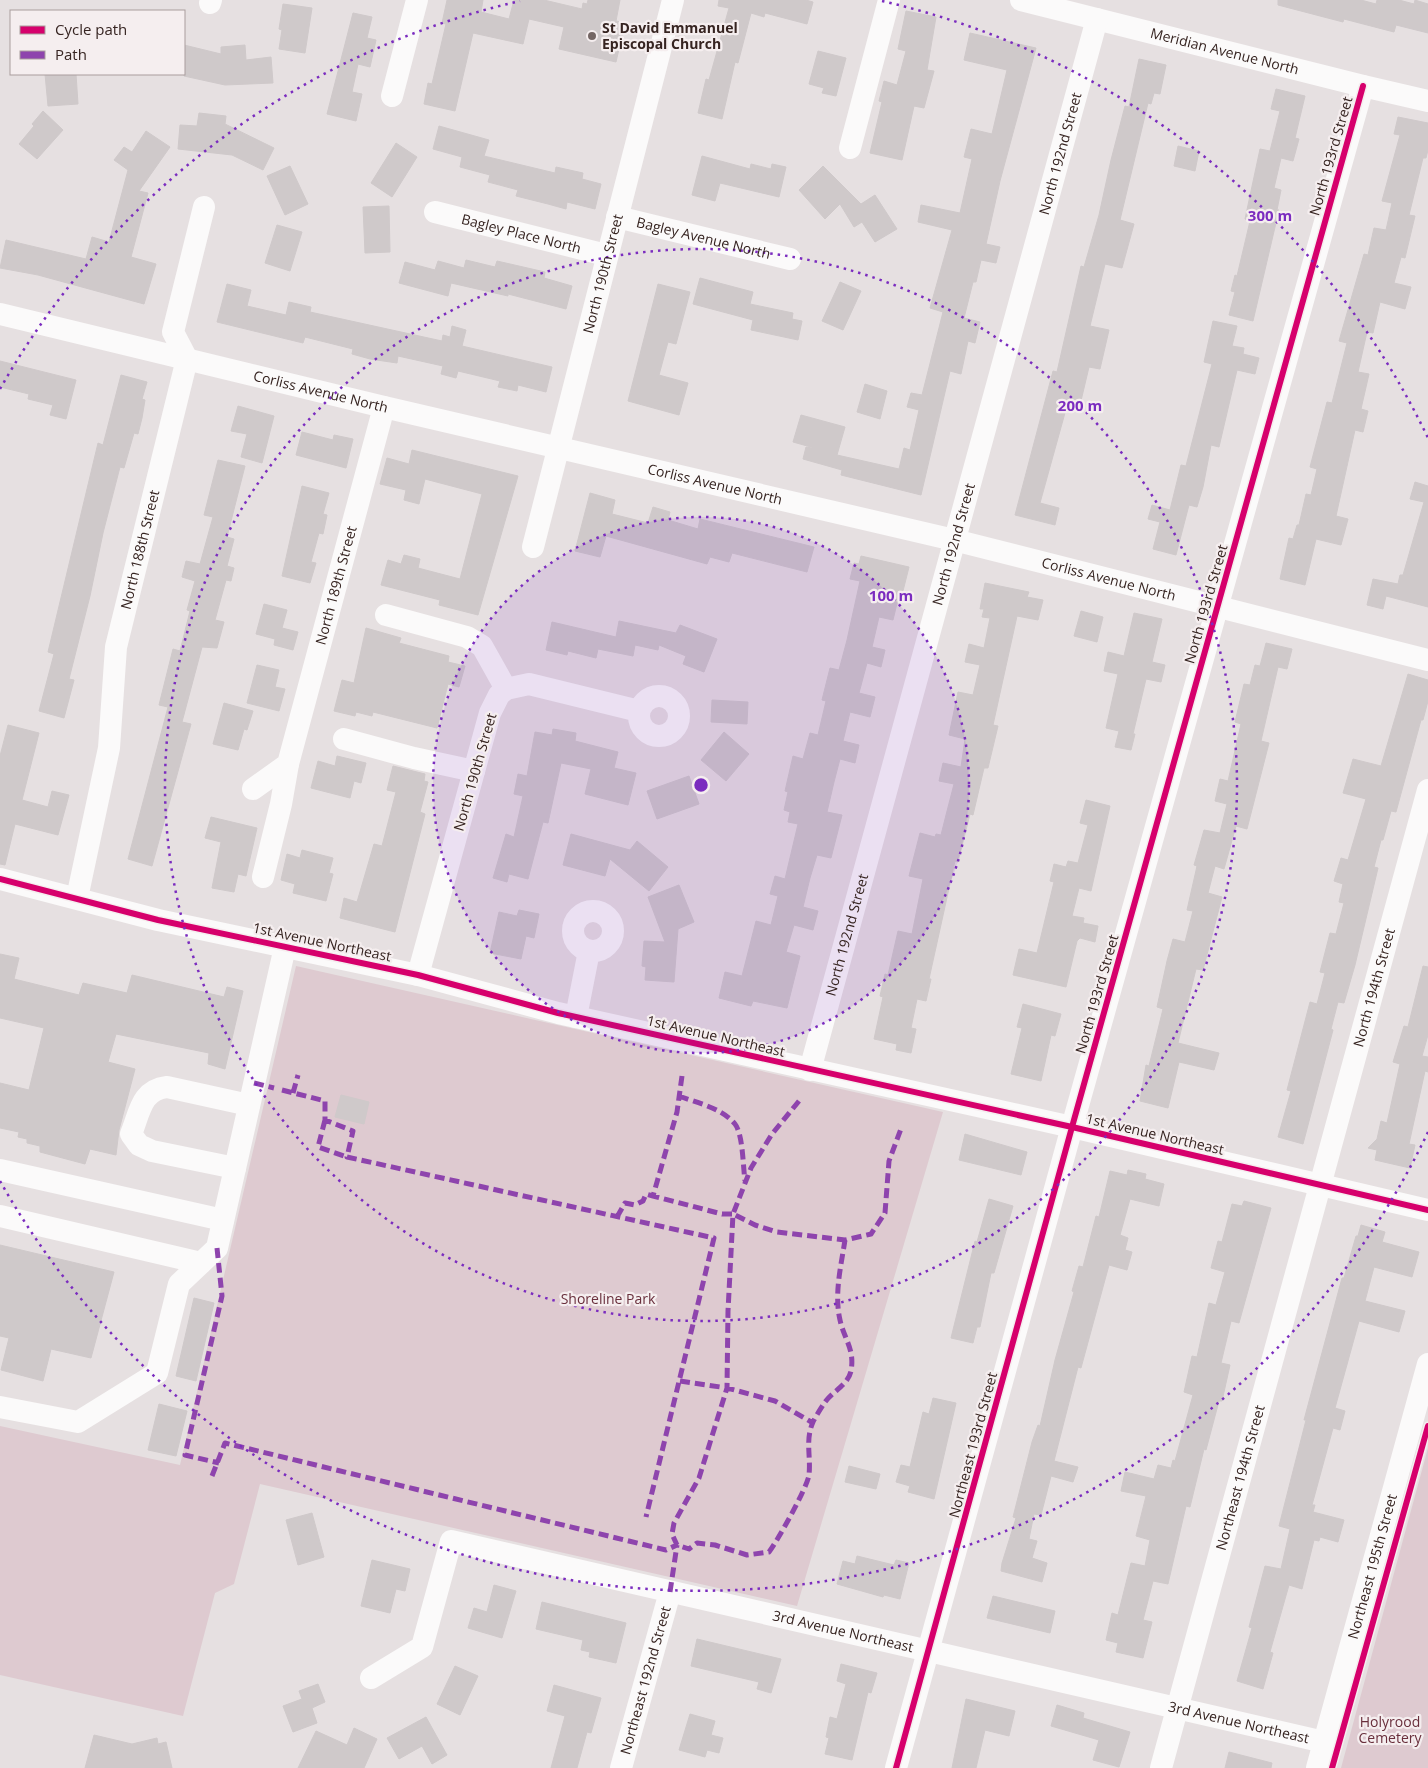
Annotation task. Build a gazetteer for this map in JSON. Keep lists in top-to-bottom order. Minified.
{"streets":{"street":["Meridian Avenue North","North 192nd Street","North 193rd Street","Bagley Place North","Bagley Avenue North","North 190th Street","Corliss Avenue North","North 188th Street","North 189th Street","1st Avenue Northeast","North 194th Street","Northeast 193rd Street","Northeast 194th Street","Northeast 195th Street","3rd Avenue Northeast","Northeast 192nd Street"]},"crossings":[["Meridian Avenue North","North 192nd Street"],["Meridian Avenue North","North 193rd Street"],["North 192nd Street","Corliss Avenue North"],["North 192nd Street","1st Avenue Northeast"],["North 193rd Street","Corliss Avenue North"],["North 193rd Street","1st Avenue Northeast"],["North 193rd Street","Northeast 193rd Street"],["Bagley Place North","North 190th Street"],["Bagley Avenue North","North 190th Street"],["North 190th Street","Corliss Avenue North"],["North 190th Street","1st Avenue Northeast"],["Corliss Avenue North","North 188th Street"],["Corliss Avenue North","North 189th Street"],["North 188th Street","1st Avenue Northeast"],["1st Avenue Northeast","North 194th Street"],["1st Avenue Northeast","Northeast 193rd Street"],["1st Avenue Northeast","Northeast 194th Street"],["North 194th Street","Northeast 194th Street"],["Northeast 193rd Street","3rd Avenue Northeast"],["Northeast 194th Street","3rd Avenue Northeast"],["Northeast 195th Street","3rd Avenue Northeast"],["3rd Avenue Northeast","Northeast 192nd Street"]],"parks":["Shoreline Park","Holyrood Cemetery"],"places":["St David Emmanuel Episcopal Church"],"legend":["Cycle path","Path"],"rings":["300 m","200 m","100 m"]}
